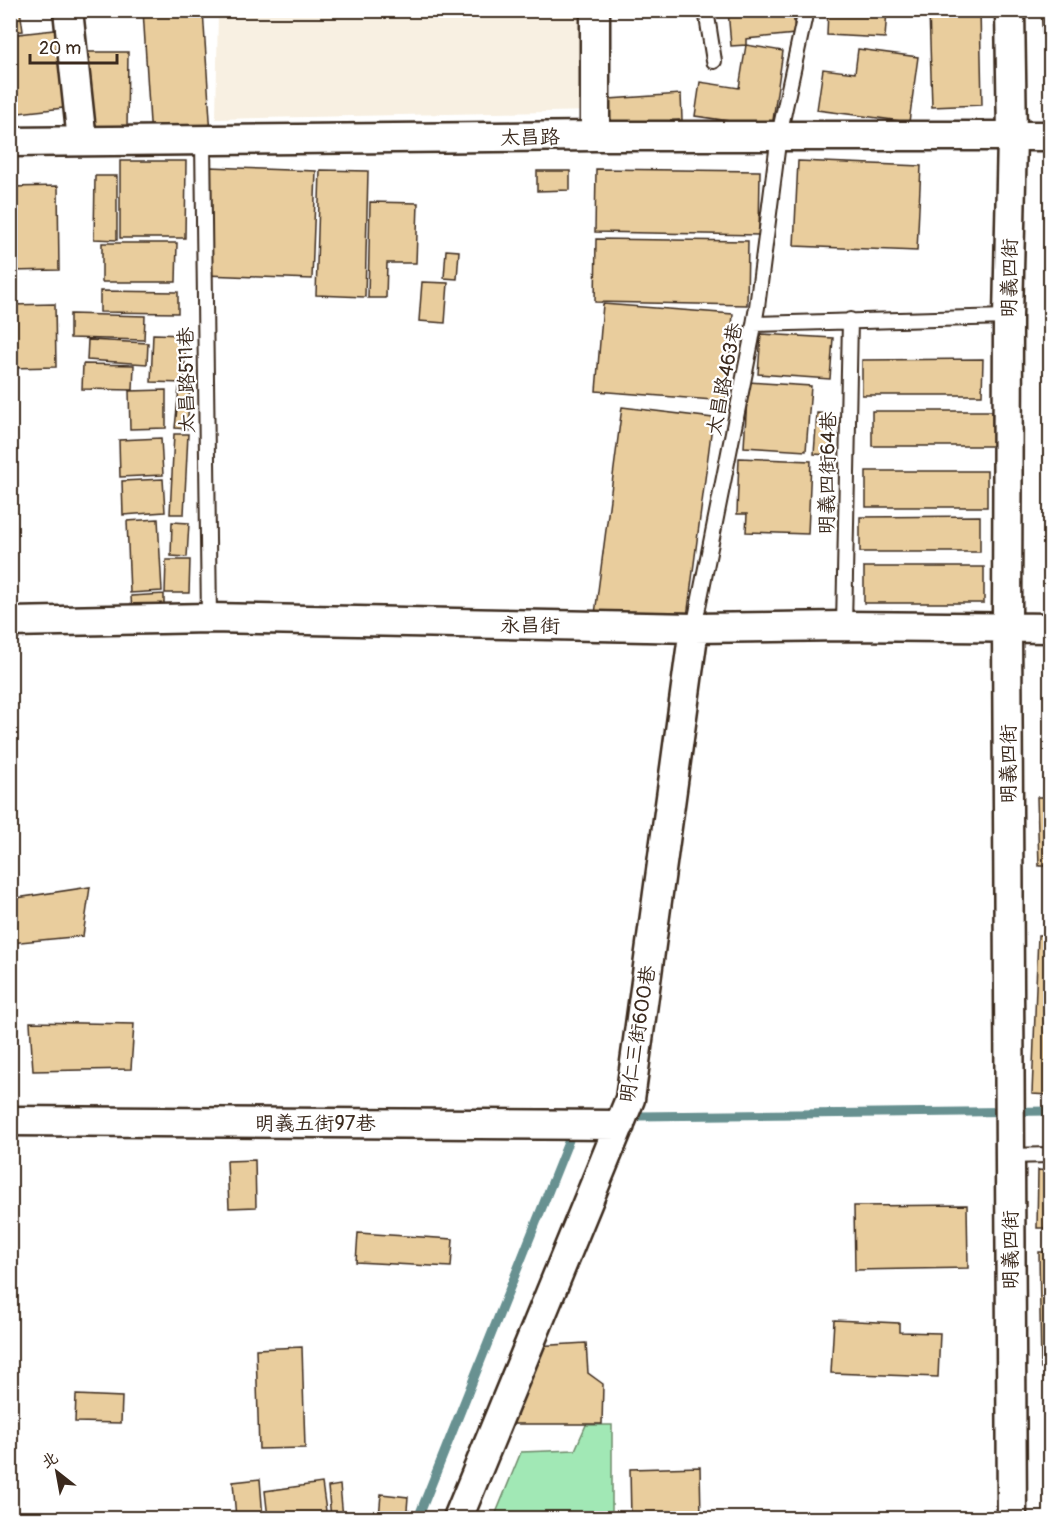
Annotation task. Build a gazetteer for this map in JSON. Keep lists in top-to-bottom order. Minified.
{"streets":{"street":["太昌路","明義四街","永昌街","明仁三街600巷","明義五街97巷"],"lane":["太昌路463巷","太昌路511巷","明義四街64巷"]},"crossings":[["太昌路","明義四街"],["太昌路","太昌路463巷"],["太昌路","太昌路511巷"],["明義四街","永昌街"],["太昌路463巷","永昌街"],["太昌路463巷","明仁三街600巷"],["太昌路511巷","永昌街"],["明義四街64巷","永昌街"],["永昌街","明仁三街600巷"],["明仁三街600巷","明義五街97巷"]],"scale_bar":"20 m","north":"top left"}
